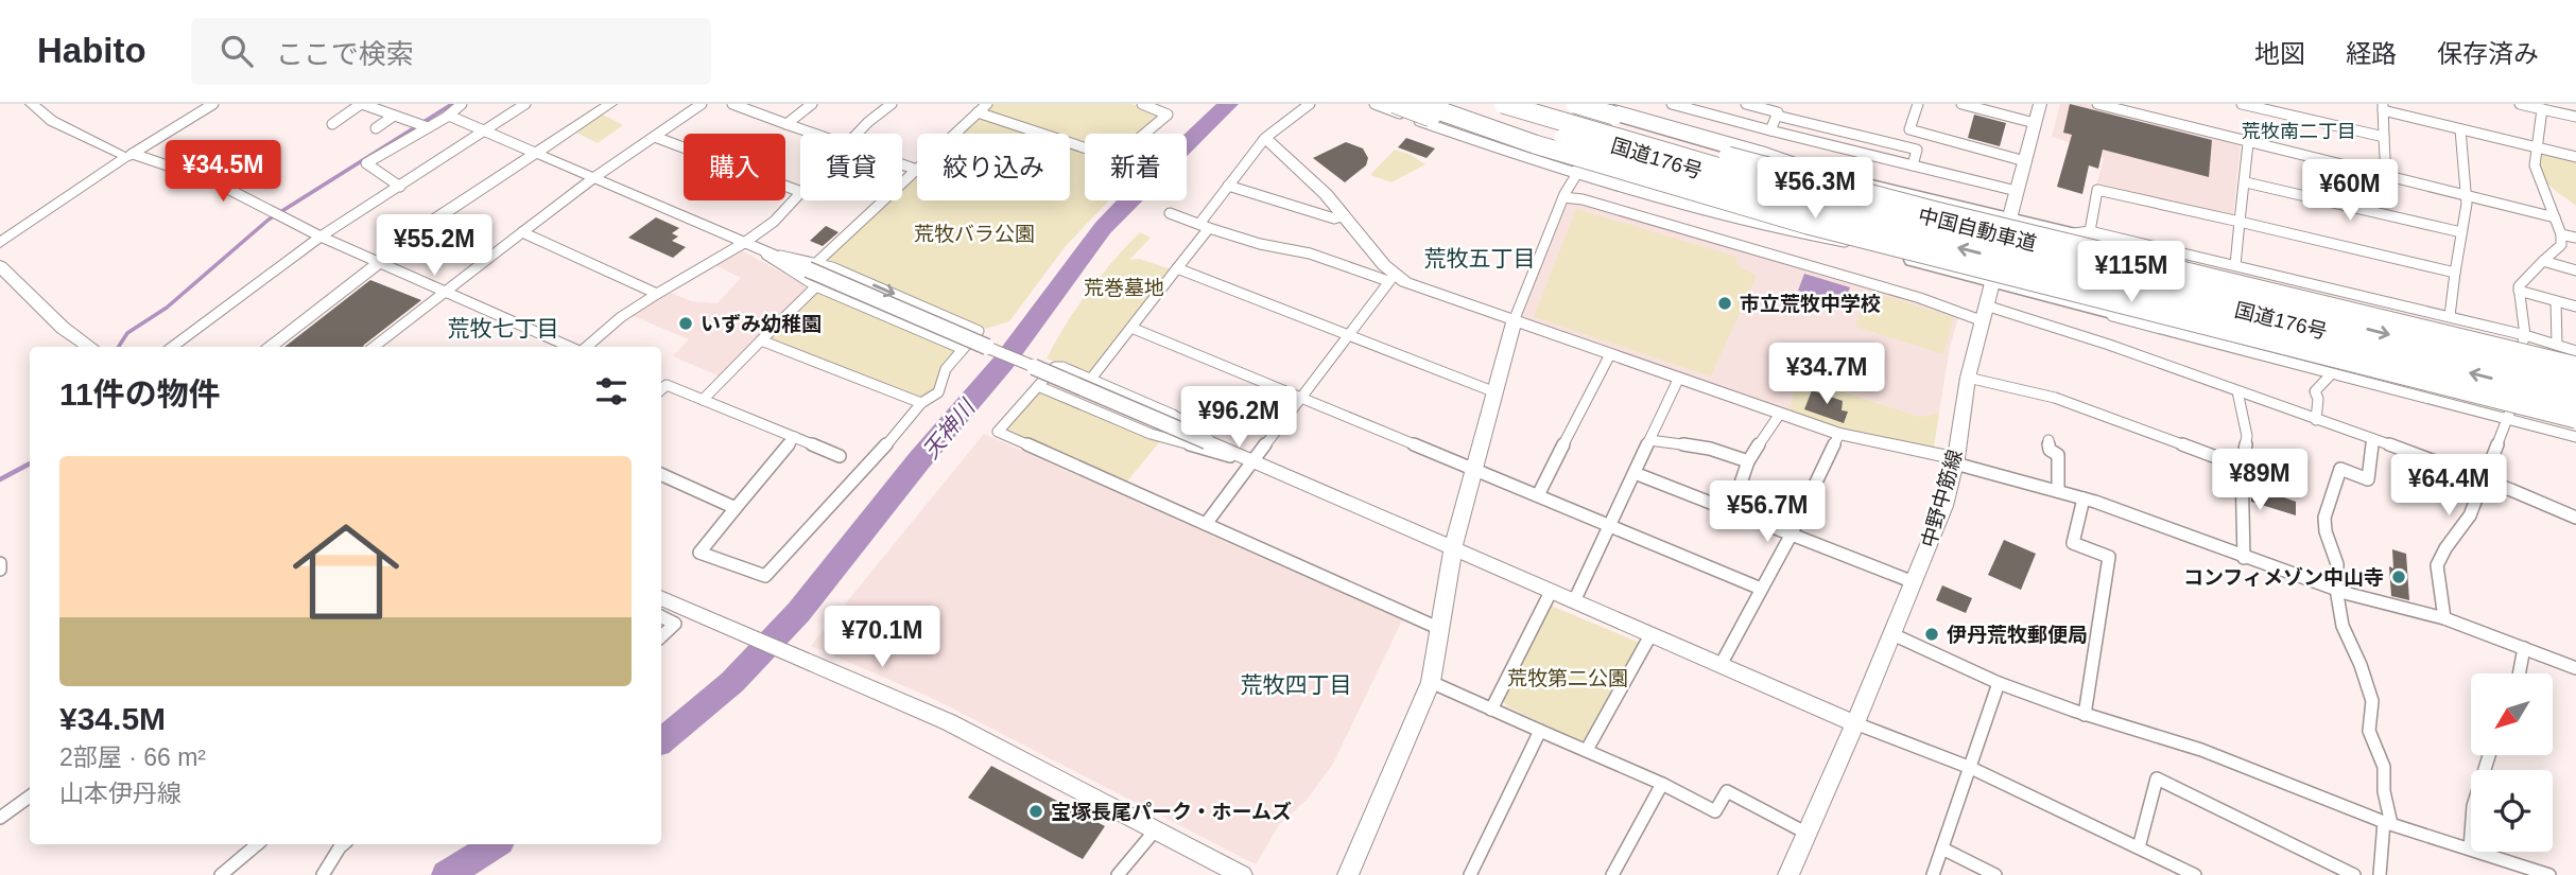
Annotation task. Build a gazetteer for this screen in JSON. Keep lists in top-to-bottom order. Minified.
{"streets":{"highway":["国道176号","中国自動車道"],"street":["中野中筋線"]},"districts":["荒牧南二丁目","荒牧五丁目","荒牧七丁目","荒牧四丁目"],"water":["天神川"],"parks":["荒牧バラ公園","荒巻墓地","荒牧第二公園"],"places":["市立荒牧中学校","いずみ幼稚園","コンフィメゾン中山寺","伊丹荒牧郵便局","宝塚長尾パーク・ホームズ"],"north":"bottom left","page":{"header":"Habito","search":"ここで検索","nav":["地図","経路","保存済み"],"chip":["購入","賃貸","絞り込み","新着"],"price":["¥34.5M","¥56.3M","¥60M","¥55.2M","¥115M","¥34.7M","¥96.2M","¥89M","¥64.4M","¥56.7M","¥70.1M"],"heading":"11件の物件","list":[{"name":"¥34.5M","note":"2部屋 · 66 m² · 山本伊丹線"}]}}
